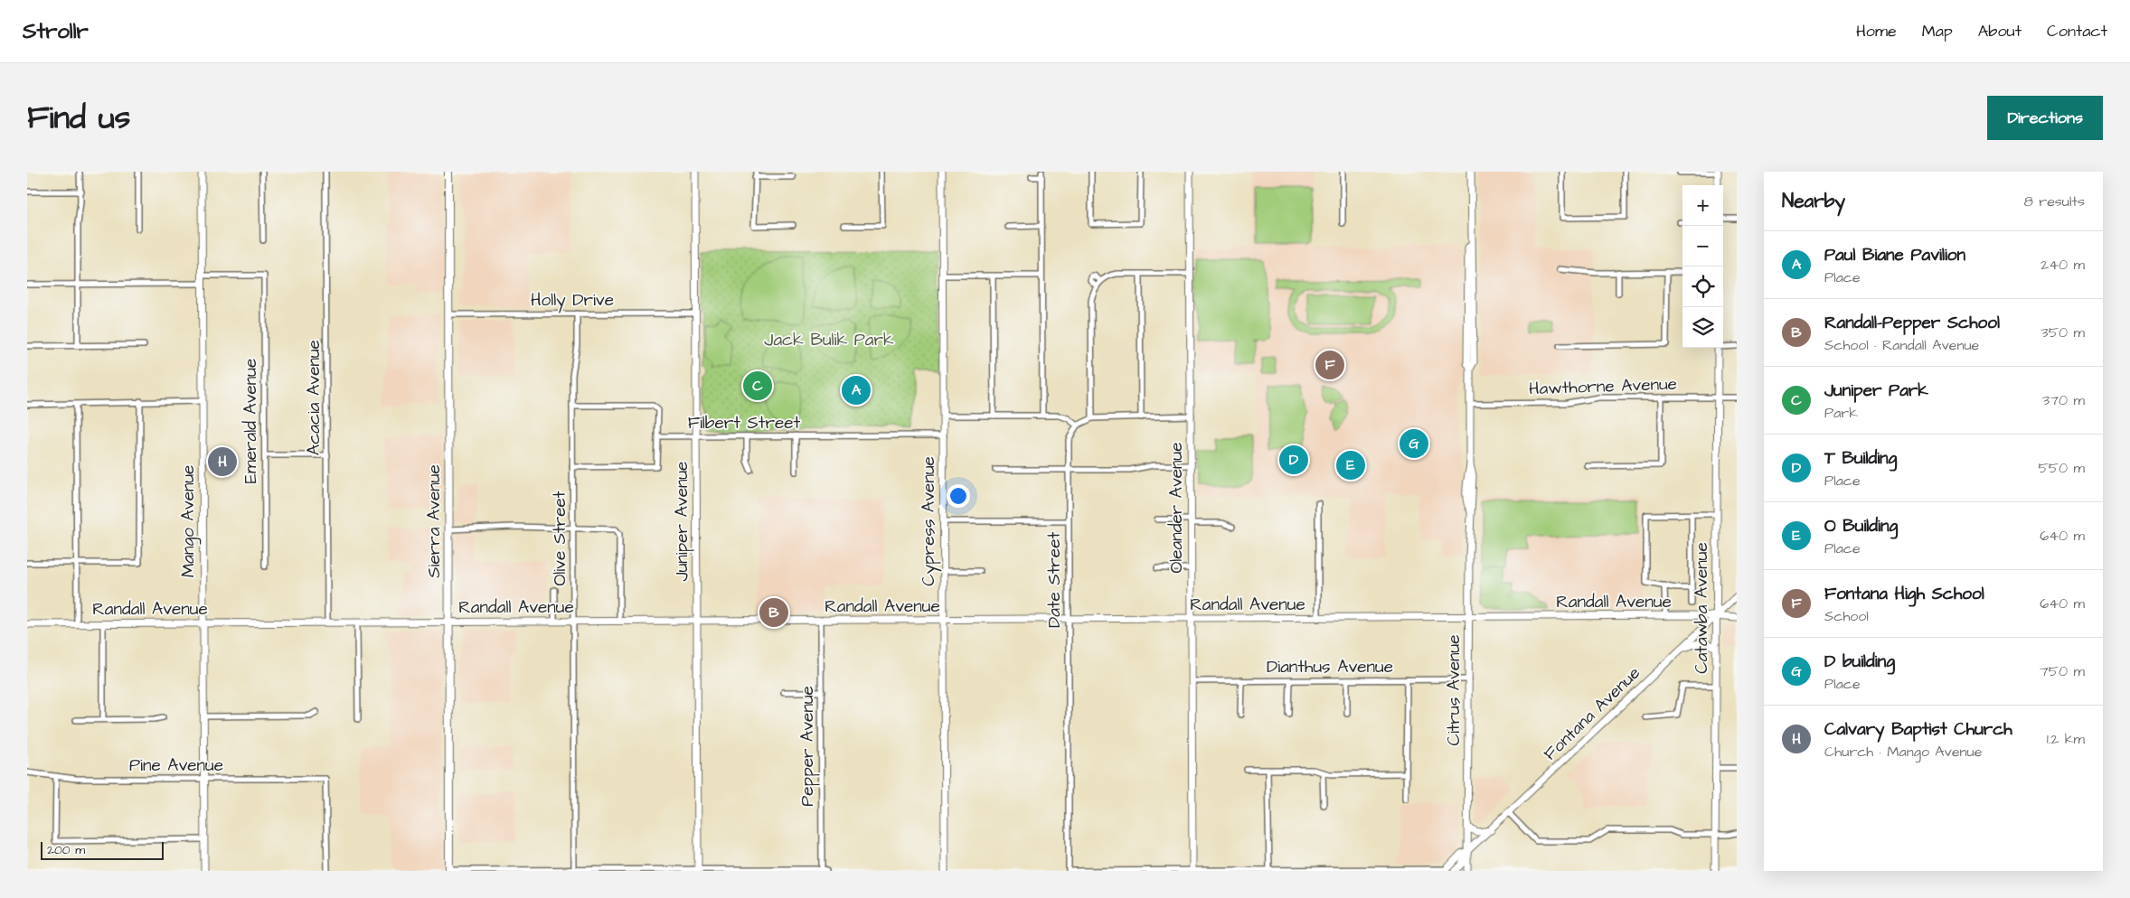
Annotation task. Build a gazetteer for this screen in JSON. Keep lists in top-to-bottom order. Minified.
{"streets":{"main road":["Sierra Avenue"],"street":["Holly Drive","Hawthorne Avenue","Acacia Avenue","Emerald Avenue","Filbert Street","Oleander Avenue","Mango Avenue","Juniper Avenue","Cypress Avenue","Olive Street","Date Street","Randall Avenue","Catawba Avenue","Dianthus Avenue","Citrus Avenue","Fontana Avenue","Pepper Avenue","Pine Avenue"]},"crossings":[["Holly Drive","Sierra Avenue"],["Holly Drive","Juniper Avenue"],["Holly Drive","Olive Street"],["Hawthorne Avenue","Catawba Avenue"],["Hawthorne Avenue","Citrus Avenue"],["Acacia Avenue","Randall Avenue"],["Emerald Avenue","Mango Avenue"],["Filbert Street","Juniper Avenue"],["Filbert Street","Cypress Avenue"],["Oleander Avenue","Randall Avenue"],["Oleander Avenue","Dianthus Avenue"],["Mango Avenue","Randall Avenue"],["Mango Avenue","Pine Avenue"],["Sierra Avenue","Randall Avenue"],["Juniper Avenue","Randall Avenue"],["Cypress Avenue","Randall Avenue"],["Olive Street","Randall Avenue"],["Date Street","Randall Avenue"],["Randall Avenue","Catawba Avenue"],["Randall Avenue","Citrus Avenue"],["Randall Avenue","Fontana Avenue"],["Randall Avenue","Pepper Avenue"],["Catawba Avenue","Fontana Avenue"],["Dianthus Avenue","Citrus Avenue"],["Citrus Avenue","Fontana Avenue"]],"parks":["Jack Bulik Park"],"scale_bar":"200 m","page":{"header":"Strollr","nav":["Home","Map","About","Contact"],"title":"Find us","buttons":"Directions","heading":["Nearby","8 results"],"map_buttons":["+","−"],"list":[{"mark":"A","name":"Paul Biane Pavilion","note":"Place","value":"240 m"},{"mark":"B","name":"Randall-Pepper School","note":"School · Randall Avenue","value":"350 m"},{"mark":"C","name":"Juniper Park","note":"Park","value":"370 m"},{"mark":"D","name":"T Building","note":"Place","value":"550 m"},{"mark":"E","name":"O Building","note":"Place","value":"640 m"},{"mark":"F","name":"Fontana High School","note":"School","value":"640 m"},{"mark":"G","name":"D building","note":"Place","value":"750 m"},{"mark":"H","name":"Calvary Baptist Church","note":"Church · Mango Avenue","value":"1.2 km"}],"pins":["F","C","A","G","D","H","E","B"],"scale":"200 m"}}
